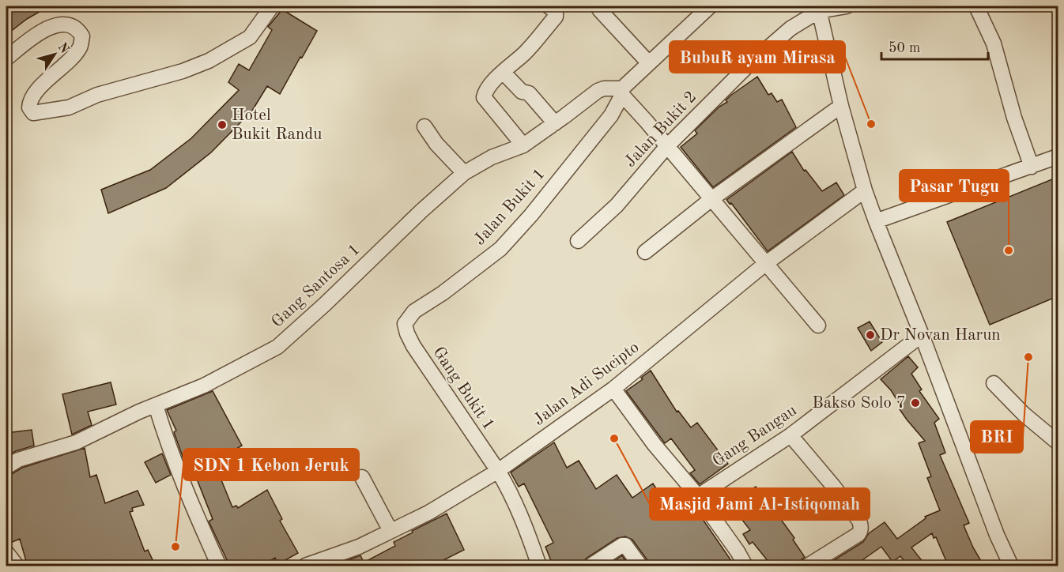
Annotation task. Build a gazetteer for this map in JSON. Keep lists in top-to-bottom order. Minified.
{"streets":{"street":["Jalan Bukit 2","Jalan Bukit 1","Gang Santosa 1","Jalan Adi Sucipto","Gang Bukit 1","Gang Bangau"]},"crossings":[["Jalan Bukit 1","Gang Santosa 1"],["Jalan Bukit 1","Gang Bukit 1"],["Jalan Adi Sucipto","Gang Bukit 1"]],"places":["BubuR ayam Mirasa","Hotel Bukit Randu","Pasar Tugu","Dr Novan Harun","BRI","Bakso Solo 7","Masjid Jami Al-Istiqomah","SDN 1 Kebon Jeruk"],"scale_bar":"50 m","north":"top right"}
